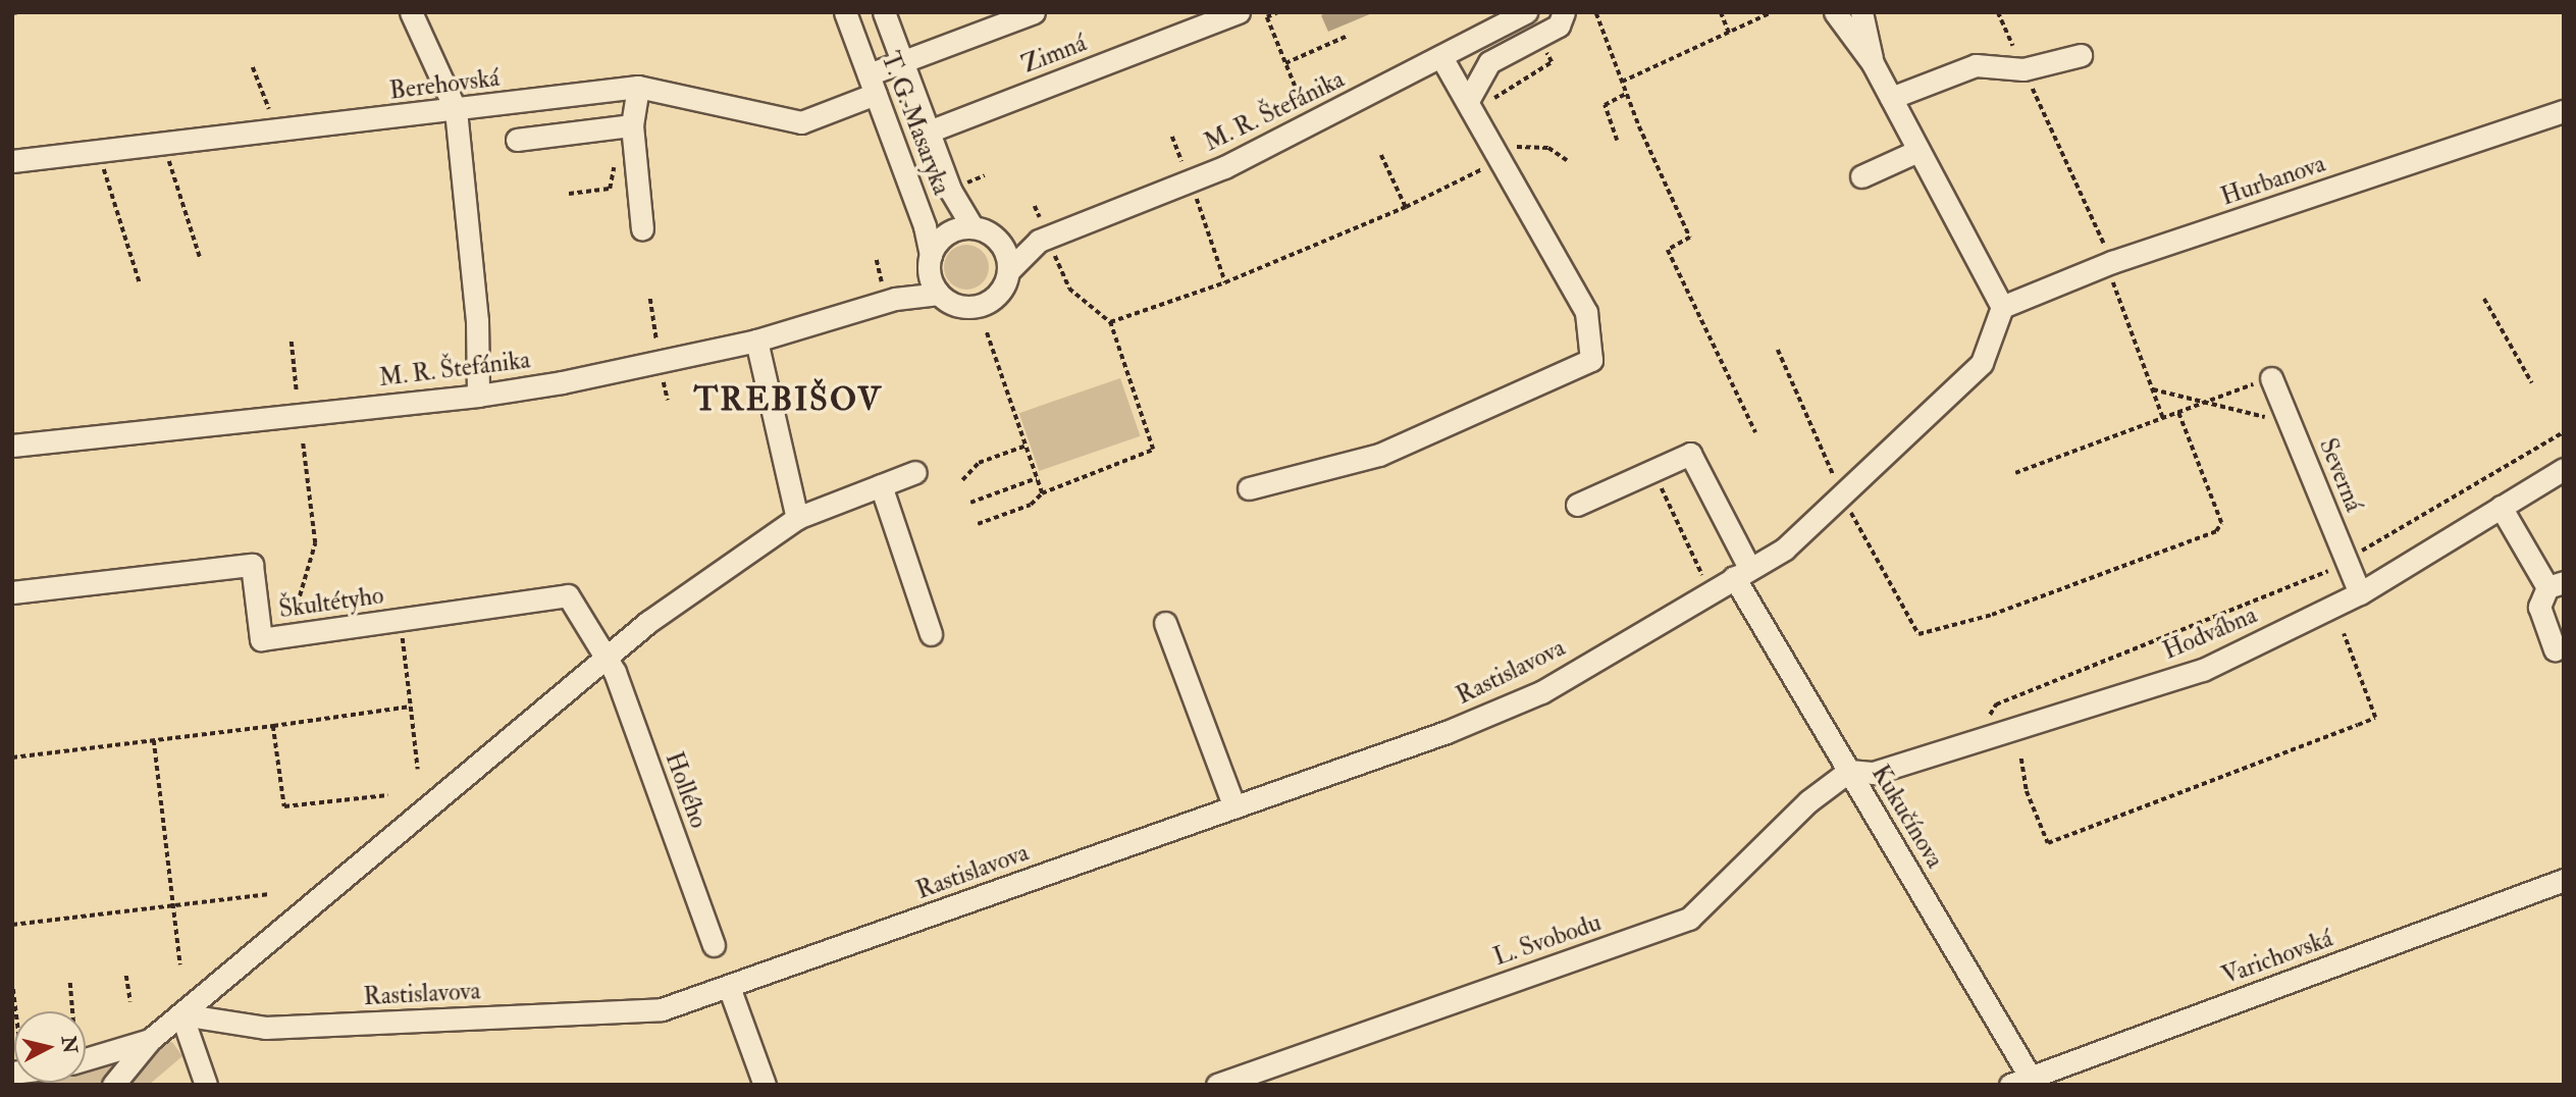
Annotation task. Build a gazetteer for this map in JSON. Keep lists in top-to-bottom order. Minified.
{"streets":{"street":["Zimná","Berehovská","M. R. Štefánika","T. G. Masaryka","Hurbanova","Severná","Škultétyho","Hodvábna","Rastislavova","Hollého","Kukučínova","L. Svobodu","Varichovská"]},"crossings":[["Zimná","T. G. Masaryka"],["Berehovská","T. G. Masaryka"],["M. R. Štefánika","T. G. Masaryka"],["Hurbanova","Rastislavova"],["Severná","Hodvábna"],["Škultétyho","Hollého"],["Hodvábna","Kukučínova"],["Hodvábna","L. Svobodu"],["Rastislavova","Kukučínova"],["Kukučínova","L. Svobodu"],["Kukučínova","Varichovská"]],"districts":["TREBIŠOV"],"north":"right"}
